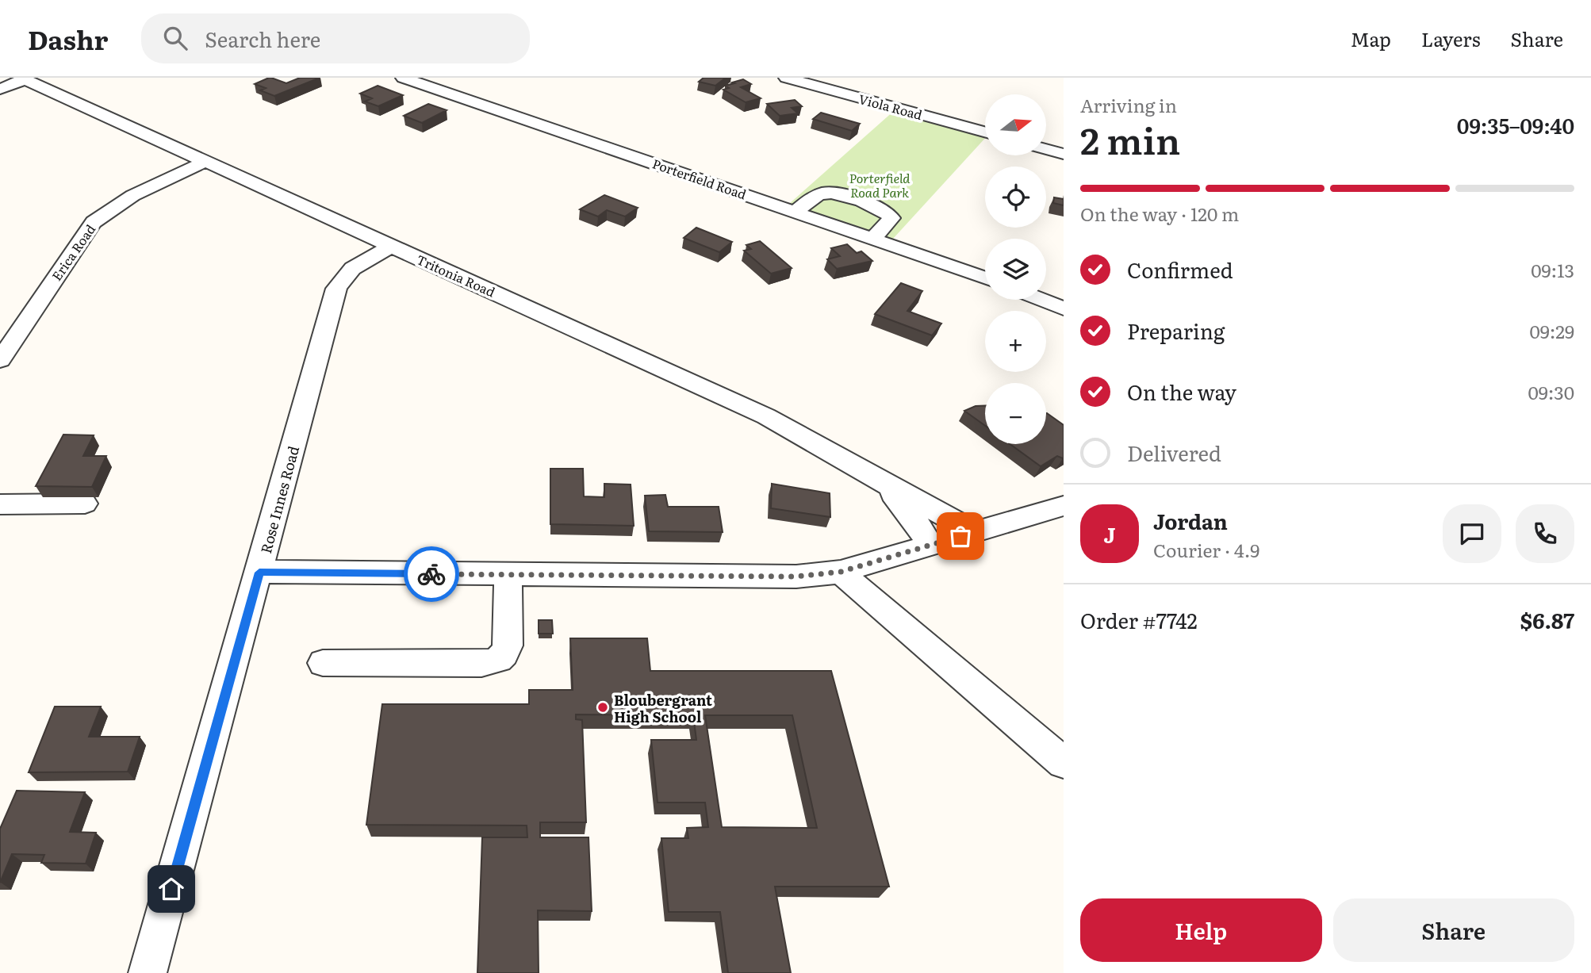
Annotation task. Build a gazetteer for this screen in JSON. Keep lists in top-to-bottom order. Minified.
{"streets":{"street":["Viola Road","Porterfield Road","Erica Road","Tritonia Road","Rose Innes Road"]},"crossings":[["Erica Road","Tritonia Road"],["Tritonia Road","Rose Innes Road"]],"parks":["Porterfield Road Park"],"places":["Bloubergrant High School"],"north":"right","page":{"header":"Dashr","search":"Search here","nav":["Map","Layers","Share"],"heading":["2 min","Arriving in","09:35–09:40"],"panel":["Jordan","Courier · 4.9","Order #7742","$6.87"],"map_buttons":["+","−"],"bar":"On the way · 120 m","list":[["Confirmed","09:13"],["Preparing","09:29"],["On the way","09:30"],"Delivered"],"round":"J","buttons":["Help","Share"]}}
